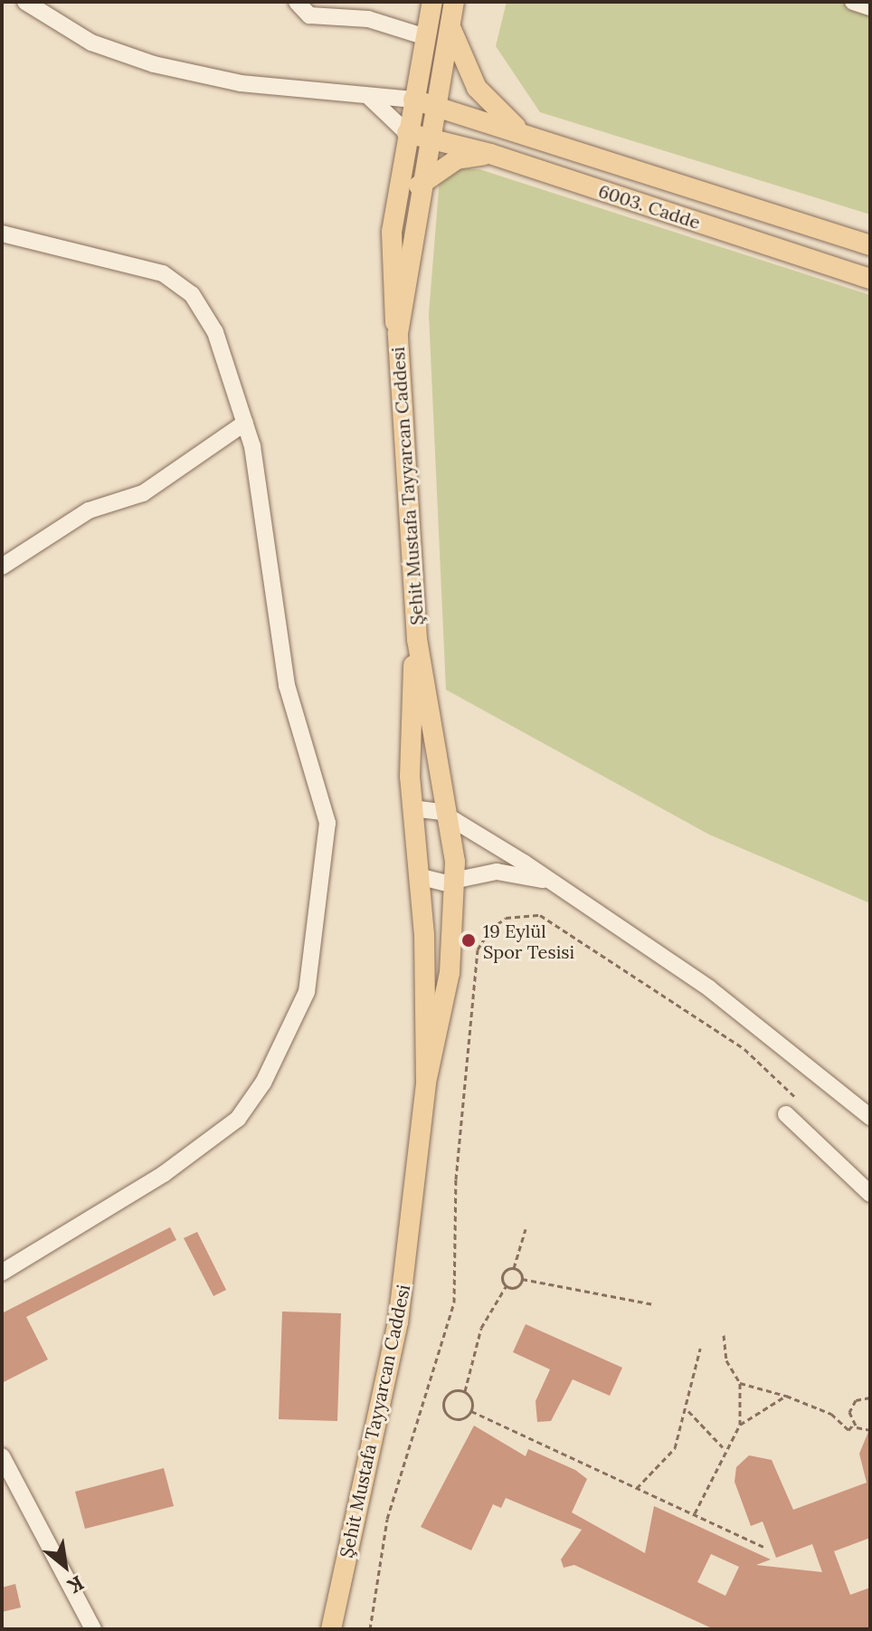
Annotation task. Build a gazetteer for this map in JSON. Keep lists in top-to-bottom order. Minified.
{"streets":{"main road":["6003. Cadde","Şehit Mustafa Tayyarcan Caddesi"]},"crossings":[["6003. Cadde","Şehit Mustafa Tayyarcan Caddesi"]],"places":["19 Eylül Spor Tesisi"],"north":"bottom right"}
